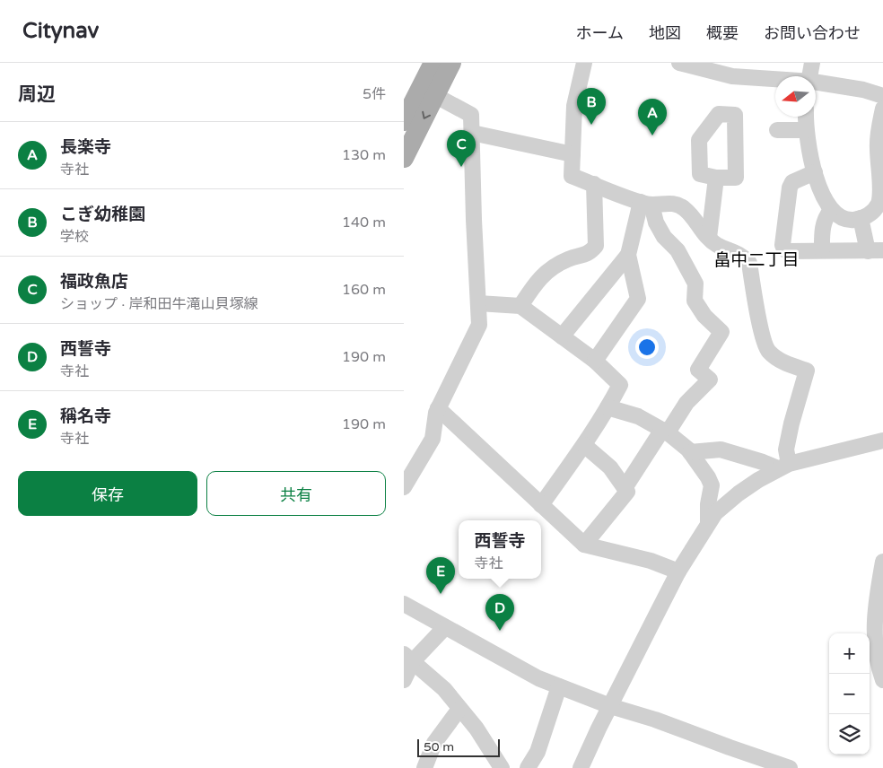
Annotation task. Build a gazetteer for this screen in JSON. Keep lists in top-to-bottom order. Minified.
{"districts":["畠中二丁目"],"scale_bar":"50 m","north":"left","page":{"header":"Citynav","nav":["ホーム","地図","概要","お問い合わせ"],"heading":["周辺","5件"],"pins":["B","A","C","E","D"],"list":[{"mark":"A","name":"長楽寺","note":"寺社","value":"130 m"},{"mark":"B","name":"こぎ幼稚園","note":"学校","value":"140 m"},{"mark":"C","name":"福政魚店","note":"ショップ · 岸和田牛滝山貝塚線","value":"160 m"},{"mark":"D","name":"西誓寺","note":"寺社","value":"190 m"},{"mark":"E","name":"稱名寺","note":"寺社","value":"190 m"}],"buttons":["保存","共有"],"popup":["西誓寺","寺社"],"map_buttons":["+","−"],"scale":"50 m"}}
